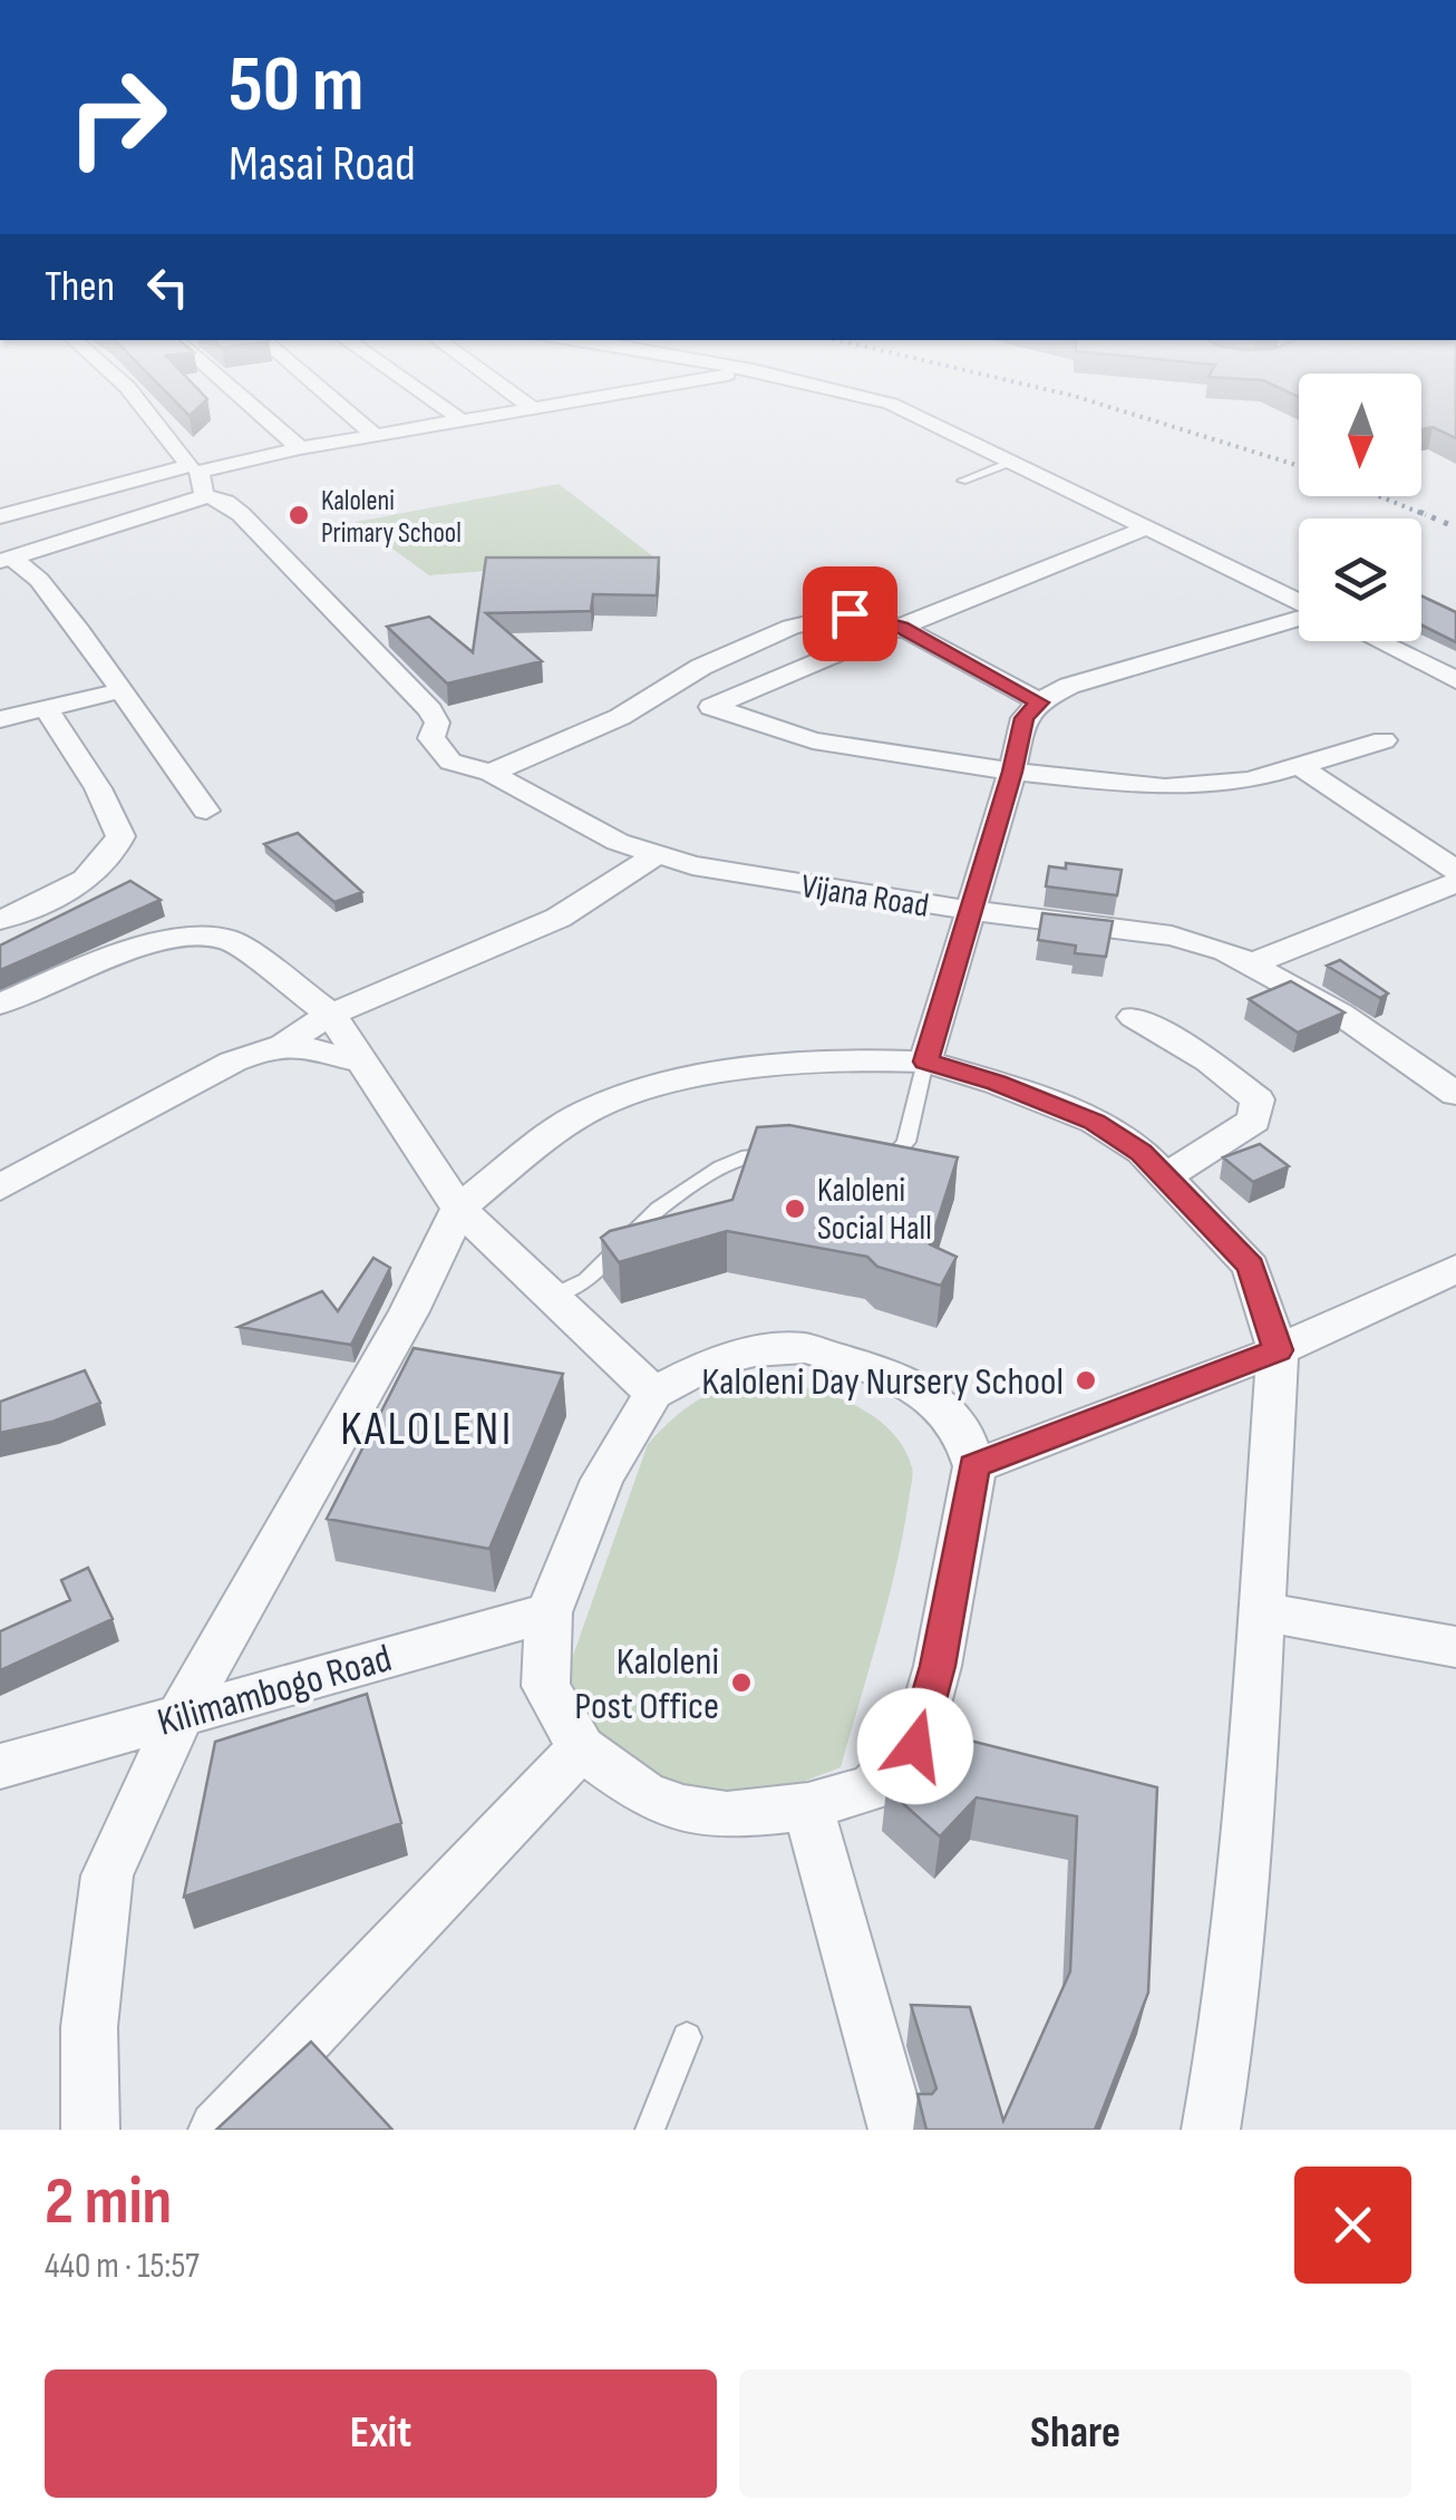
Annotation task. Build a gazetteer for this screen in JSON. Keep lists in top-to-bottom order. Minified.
{"streets":{"street":["Vijana Road","Kilimambogo Road"]},"districts":["KALOLENI"],"places":["Kaloleni Primary School","Kaloleni Social Hall","Kaloleni Day Nursery School","Kaloleni Post Office"],"north":"bottom","page":{"turn":["50 m","Masai Road"],"then":"Then","heading":["2 min","440 m · 15:57"],"buttons":["Exit","Share"]}}
